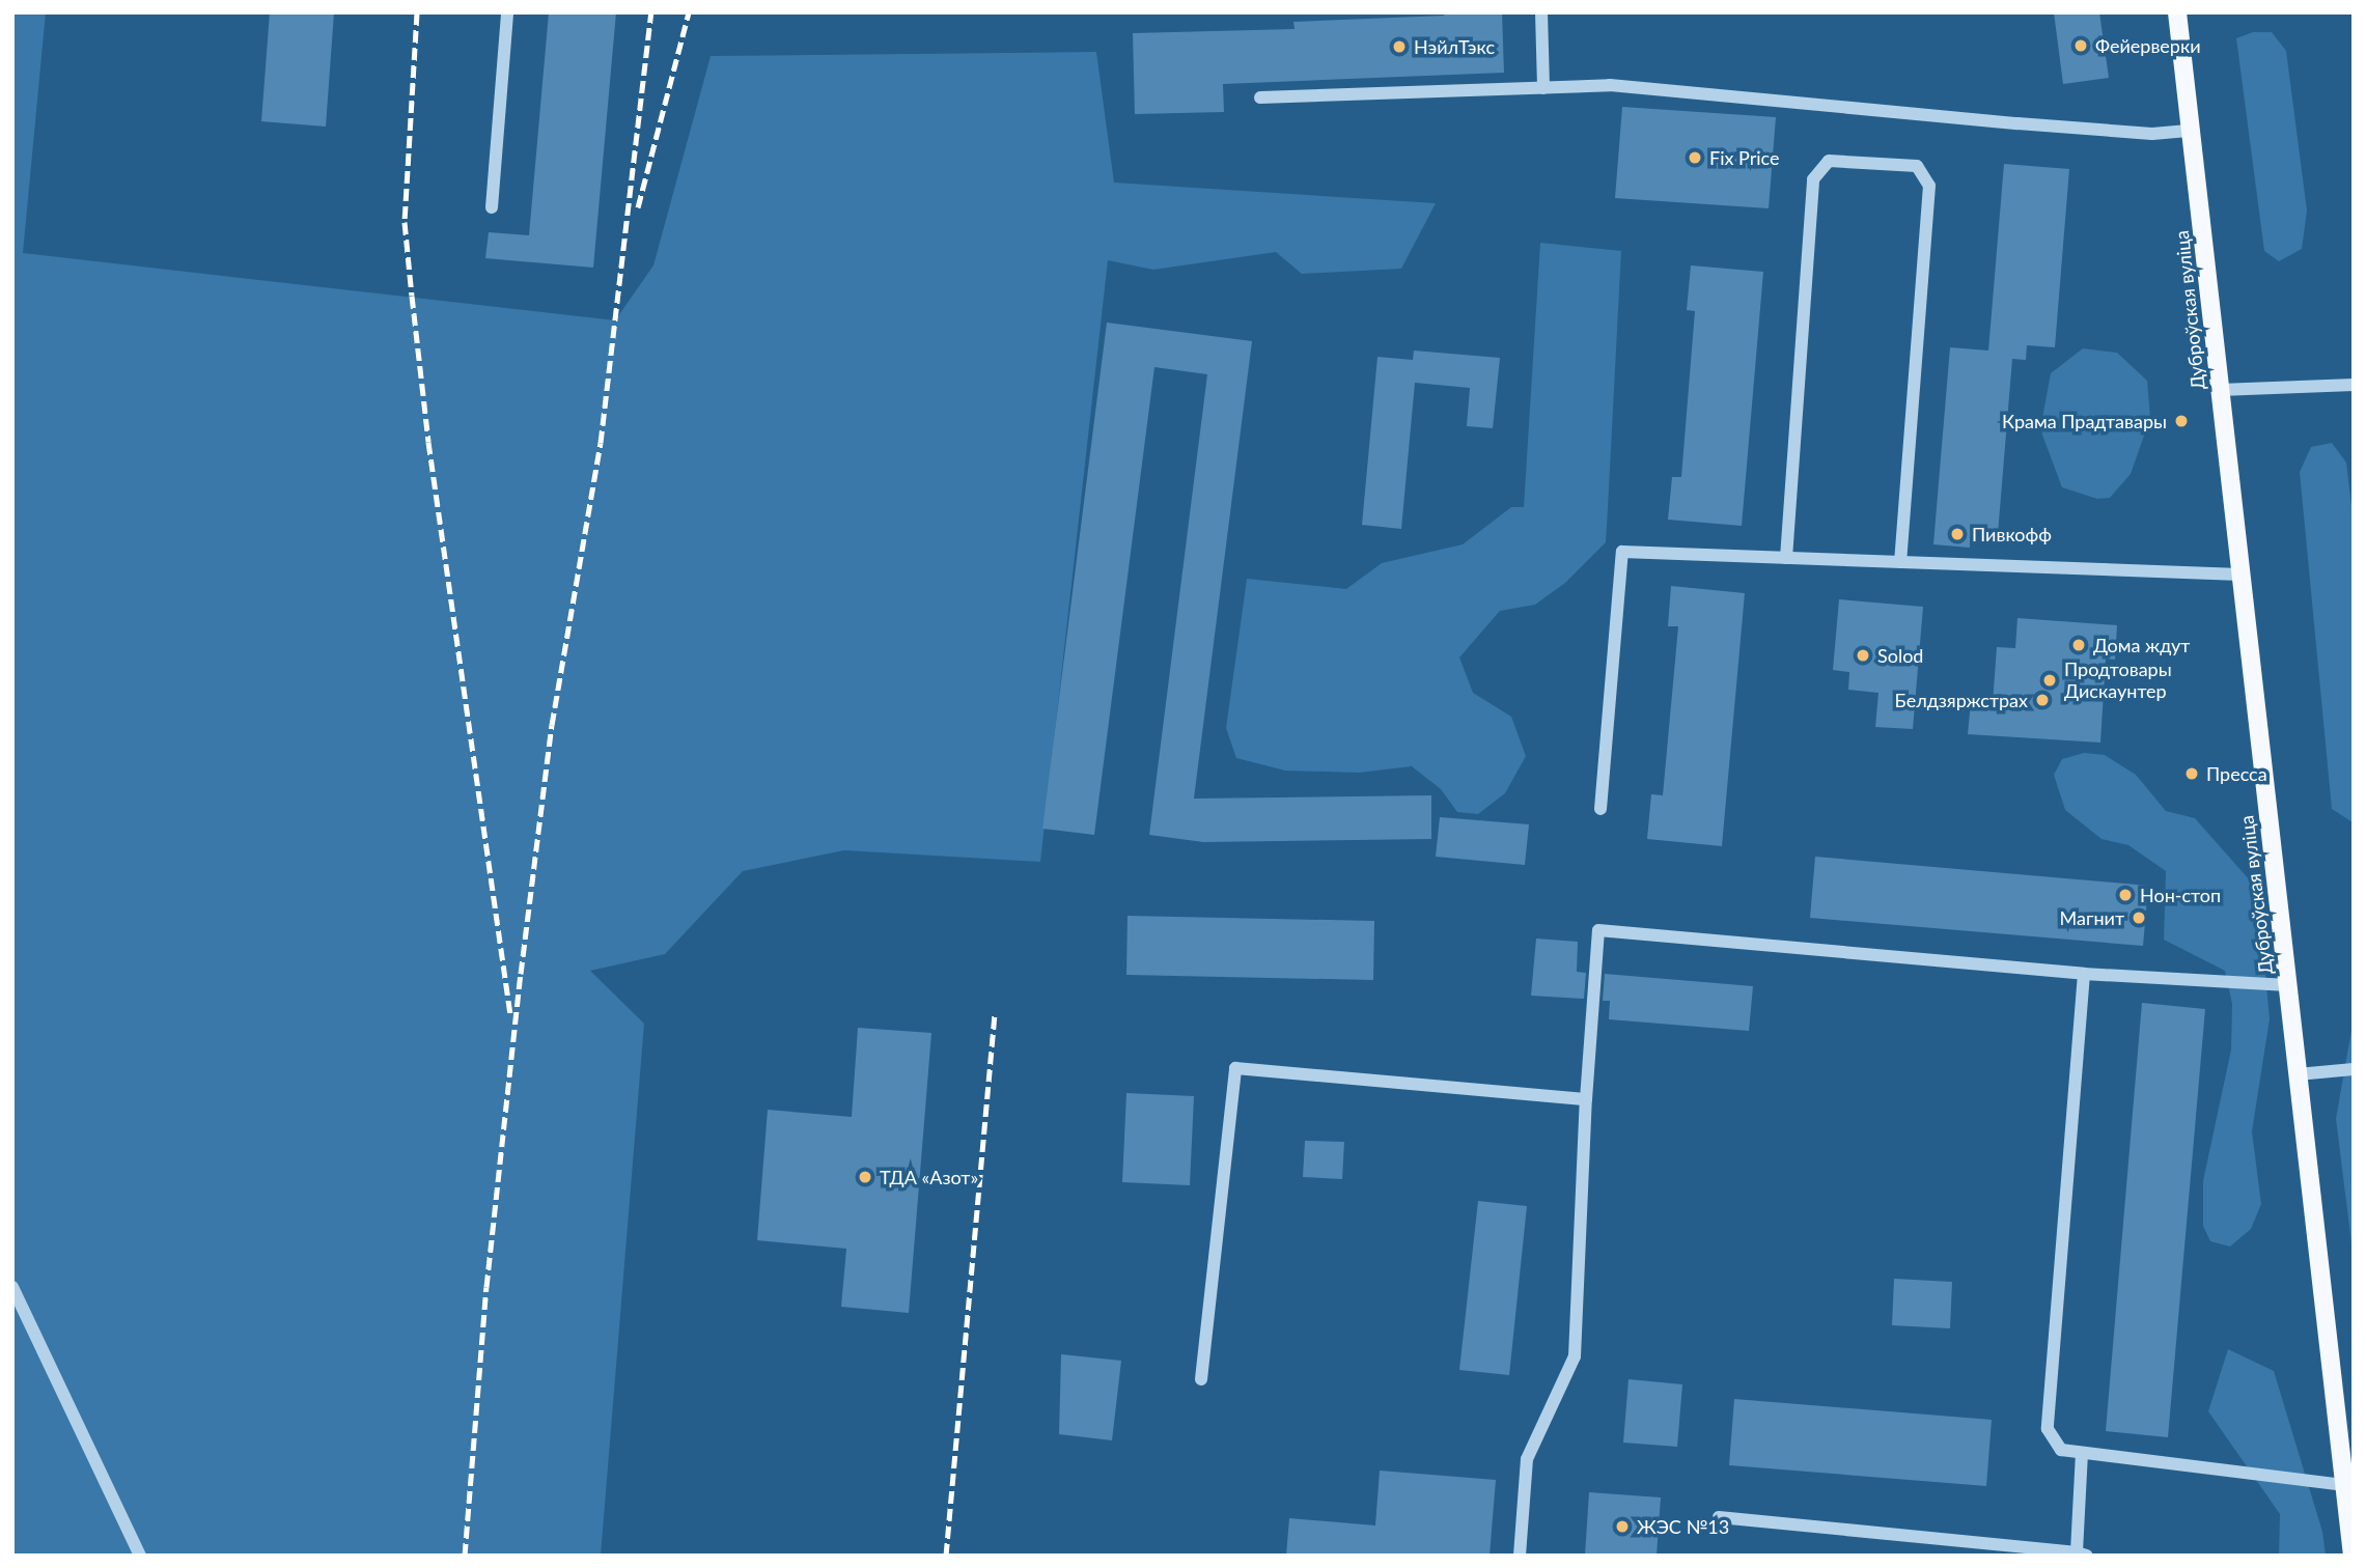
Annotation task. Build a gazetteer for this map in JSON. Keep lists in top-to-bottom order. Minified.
{"streets":{"main road":["Дуброўская вуліца"]},"places":["Фейерверки","НэйлТэкс","Fix Price","Крама Прадтавары","Пивкофф","Дома ждут","Solod","Продтовары Дискаунтер","Белдзяржстрах","Пресса","Нон-стоп","Магнит","ТДА «Азот»","ЖЭС №13"]}
